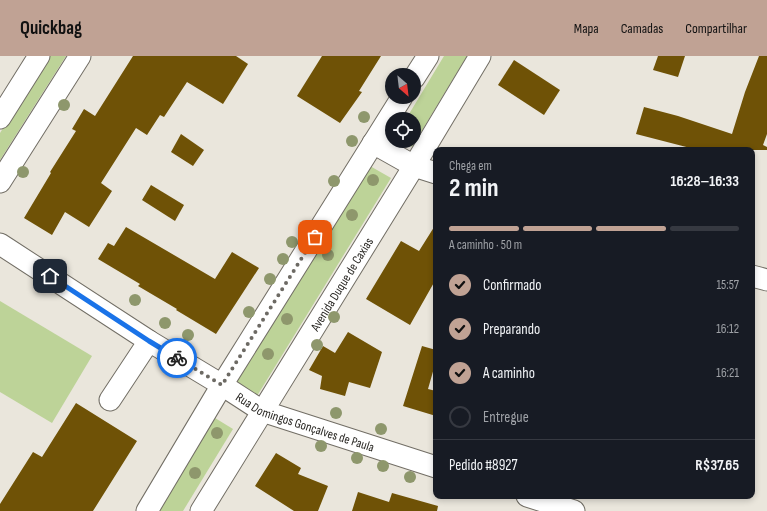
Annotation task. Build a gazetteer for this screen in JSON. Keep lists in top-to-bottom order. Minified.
{"streets":{"street":["Avenida Duque de Caxias","Rua Domingos Gonçalves de Paula"]},"crossings":[["Avenida Duque de Caxias","Rua Domingos Gonçalves de Paula"]],"north":"bottom right","page":{"header":"Quickbag","nav":["Mapa","Camadas","Compartilhar"],"heading":["2 min","Chega em","16:28–16:33"],"panel":["Pedido #8927","R$37.65"],"bar":"A caminho · 50 m","list":[["Confirmado","15:57"],["Preparando","16:12"],["A caminho","16:21"],"Entregue"]}}
